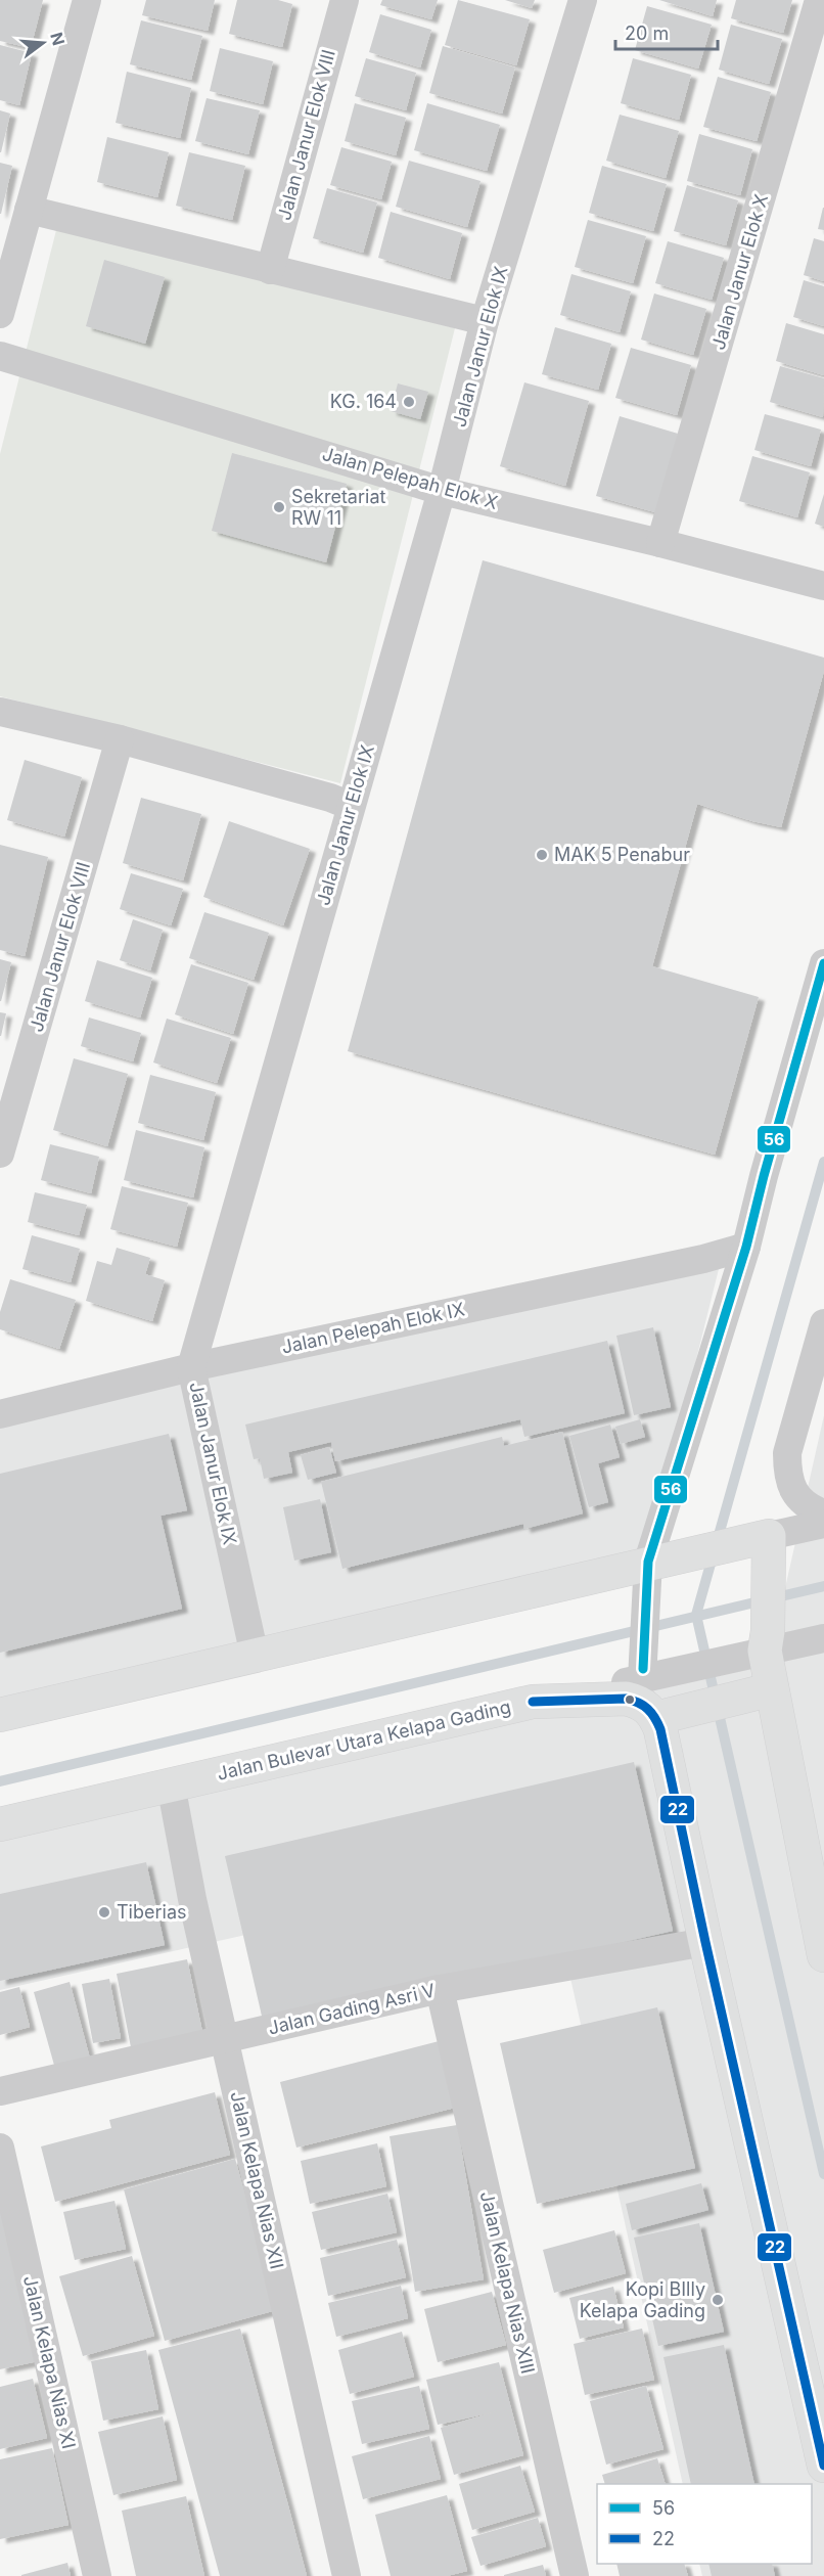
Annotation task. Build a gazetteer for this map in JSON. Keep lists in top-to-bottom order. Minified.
{"streets":{"main road":["Jalan Bulevar Utara Kelapa Gading"],"street":["Jalan Janur Elok VIII","Jalan Janur Elok X","Jalan Janur Elok IX","Jalan Pelepah Elok X","Jalan Pelepah Elok IX","Jalan Gading Asri V","Jalan Kelapa Nias XII","Jalan Kelapa Nias XIII","Jalan Kelapa Nias XI"]},"crossings":[["Jalan Janur Elok X","Jalan Pelepah Elok X"],["Jalan Janur Elok IX","Jalan Pelepah Elok X"],["Jalan Janur Elok IX","Jalan Pelepah Elok IX"],["Jalan Bulevar Utara Kelapa Gading","Jalan Kelapa Nias XII"],["Jalan Gading Asri V","Jalan Kelapa Nias XII"],["Jalan Gading Asri V","Jalan Kelapa Nias XIII"]],"places":["KG. 164","Sekretariat RW 11","MAK 5 Penabur","Tiberias","Kopi BIlly Kelapa Gading"],"lines":["transit line 56","transit line 22"],"legend":["56","22"],"scale_bar":"20 m","north":"right"}
